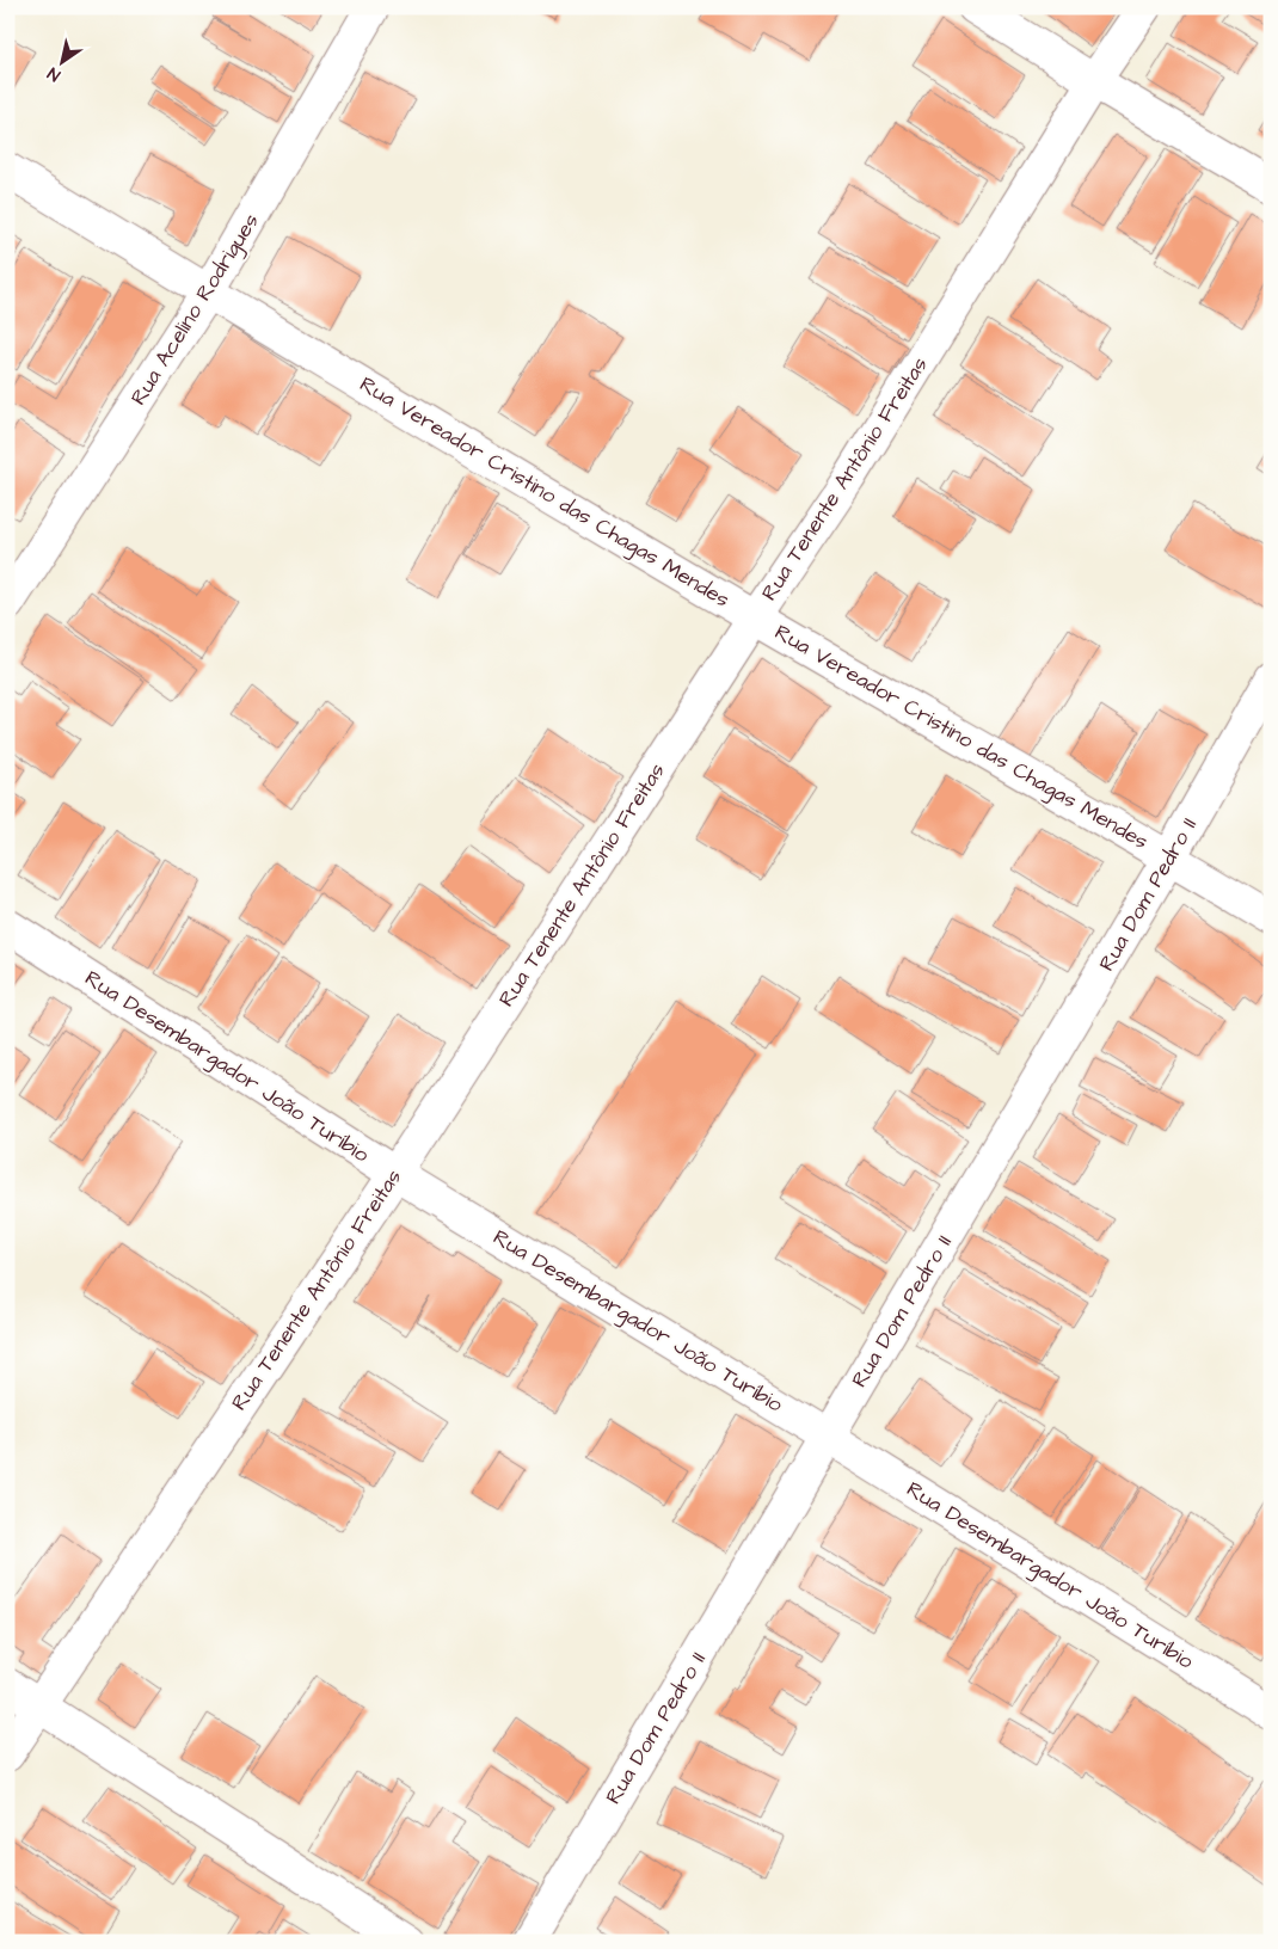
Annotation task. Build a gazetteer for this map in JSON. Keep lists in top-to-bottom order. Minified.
{"streets":{"street":["Rua Acelino Rodrigues","Rua Tenente Antônio Freitas","Rua Vereador Cristino das Chagas Mendes","Rua Dom Pedro II","Rua Desembargador João Turíbio"]},"crossings":[["Rua Acelino Rodrigues","Rua Vereador Cristino das Chagas Mendes"],["Rua Tenente Antônio Freitas","Rua Vereador Cristino das Chagas Mendes"],["Rua Tenente Antônio Freitas","Rua Desembargador João Turíbio"],["Rua Vereador Cristino das Chagas Mendes","Rua Dom Pedro II"],["Rua Dom Pedro II","Rua Desembargador João Turíbio"]],"north":"bottom left"}
